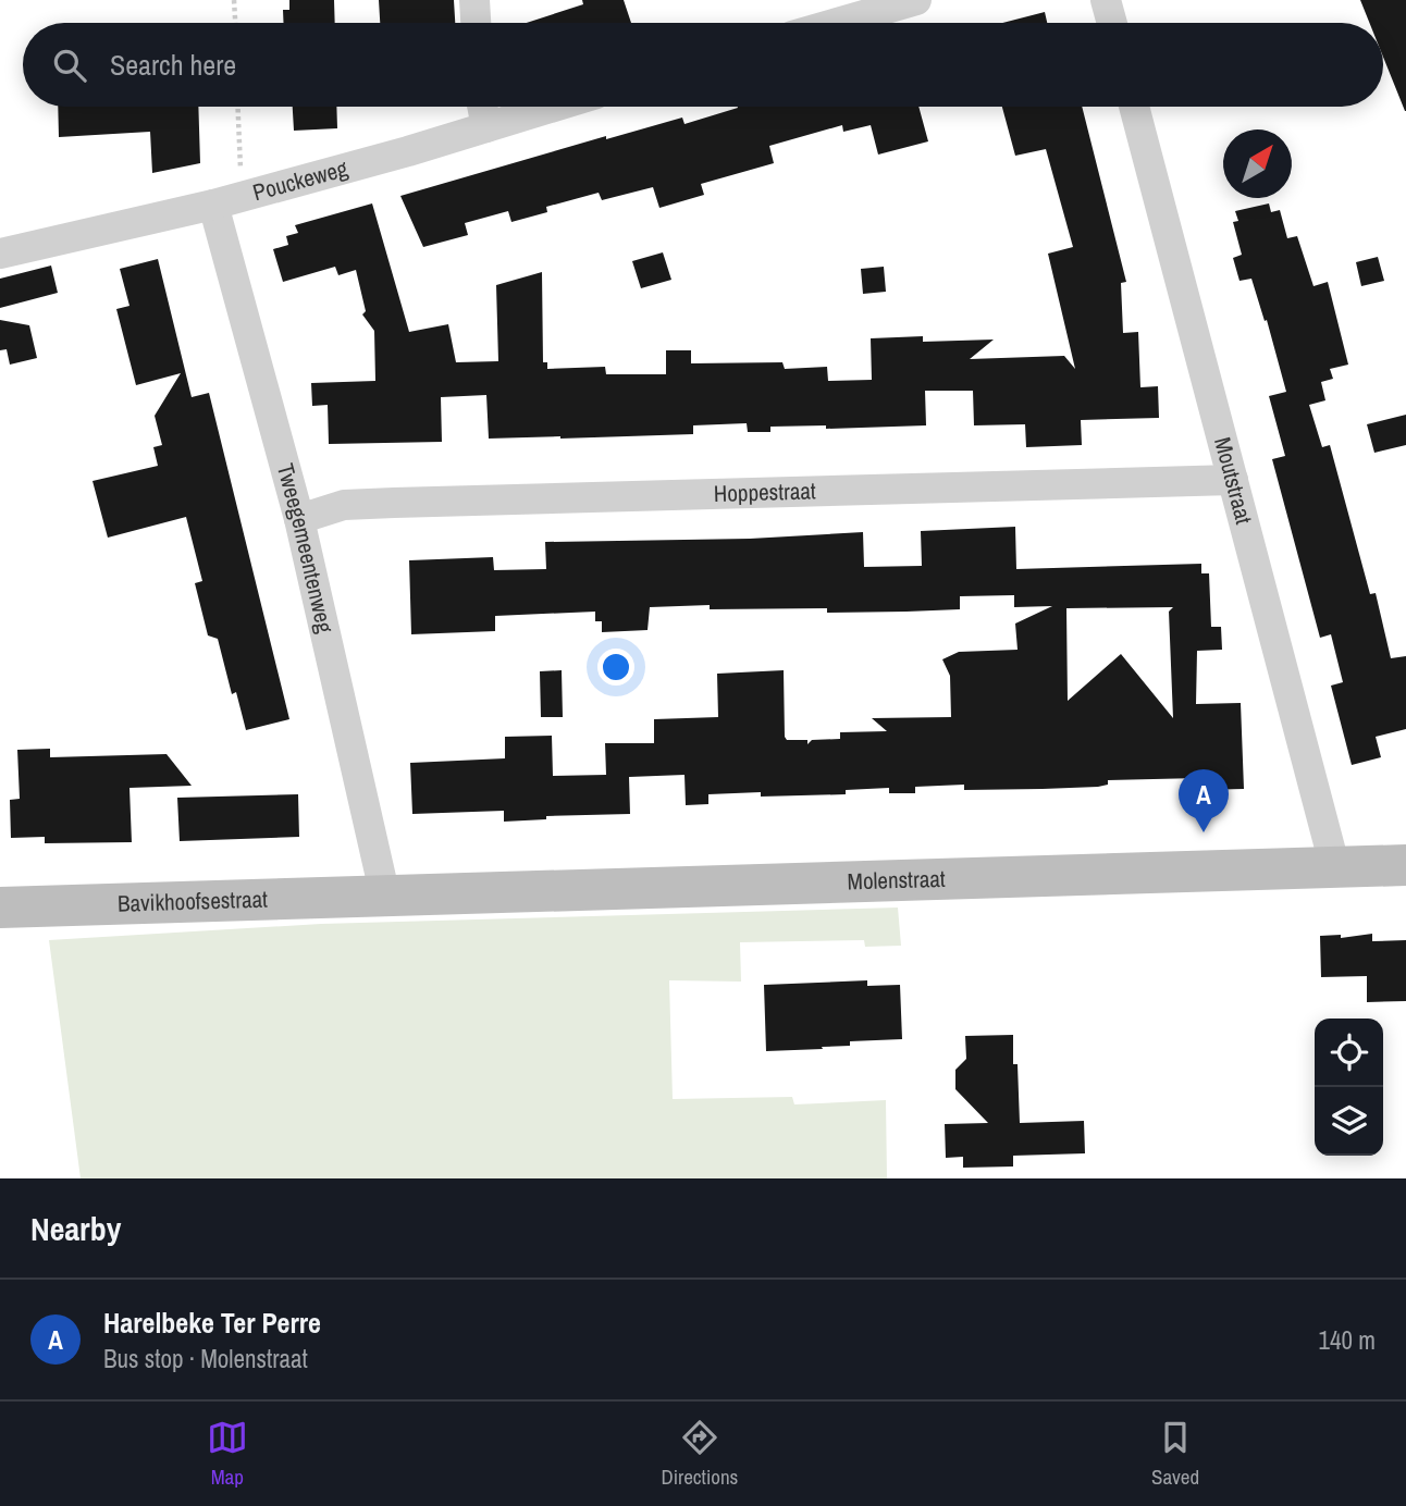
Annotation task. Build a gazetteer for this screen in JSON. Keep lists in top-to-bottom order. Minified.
{"streets":{"street":["Pouckeweg","Moutstraat","Hoppestraat","Tweegemeentenweg","Molenstraat","Bavikhoofsestraat"]},"crossings":[["Pouckeweg","Tweegemeentenweg"],["Moutstraat","Hoppestraat"],["Moutstraat","Molenstraat"],["Hoppestraat","Tweegemeentenweg"],["Tweegemeentenweg","Molenstraat"],["Tweegemeentenweg","Bavikhoofsestraat"],["Molenstraat","Bavikhoofsestraat"]],"north":"top right","page":{"search":"Search here","pins":"A","heading":"Nearby","list":[{"mark":"A","name":"Harelbeke Ter Perre","note":"Bus stop · Molenstraat","value":"140 m"}],"nav":["Map","Directions","Saved"]}}
